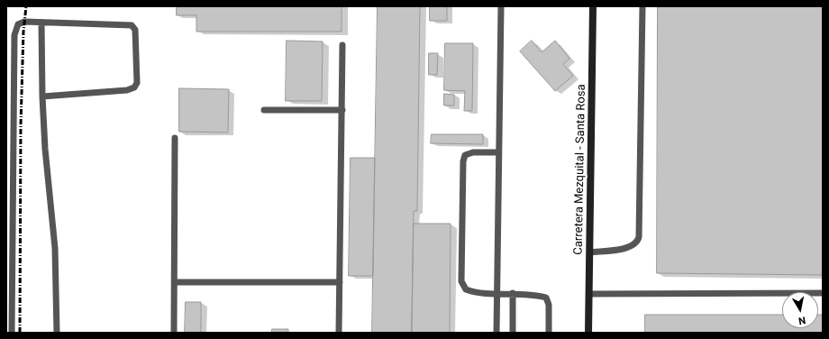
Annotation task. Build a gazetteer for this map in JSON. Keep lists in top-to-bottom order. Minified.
{"streets":{"main road":["Carretera Mezquital - Santa Rosa"]},"north":"bottom"}
